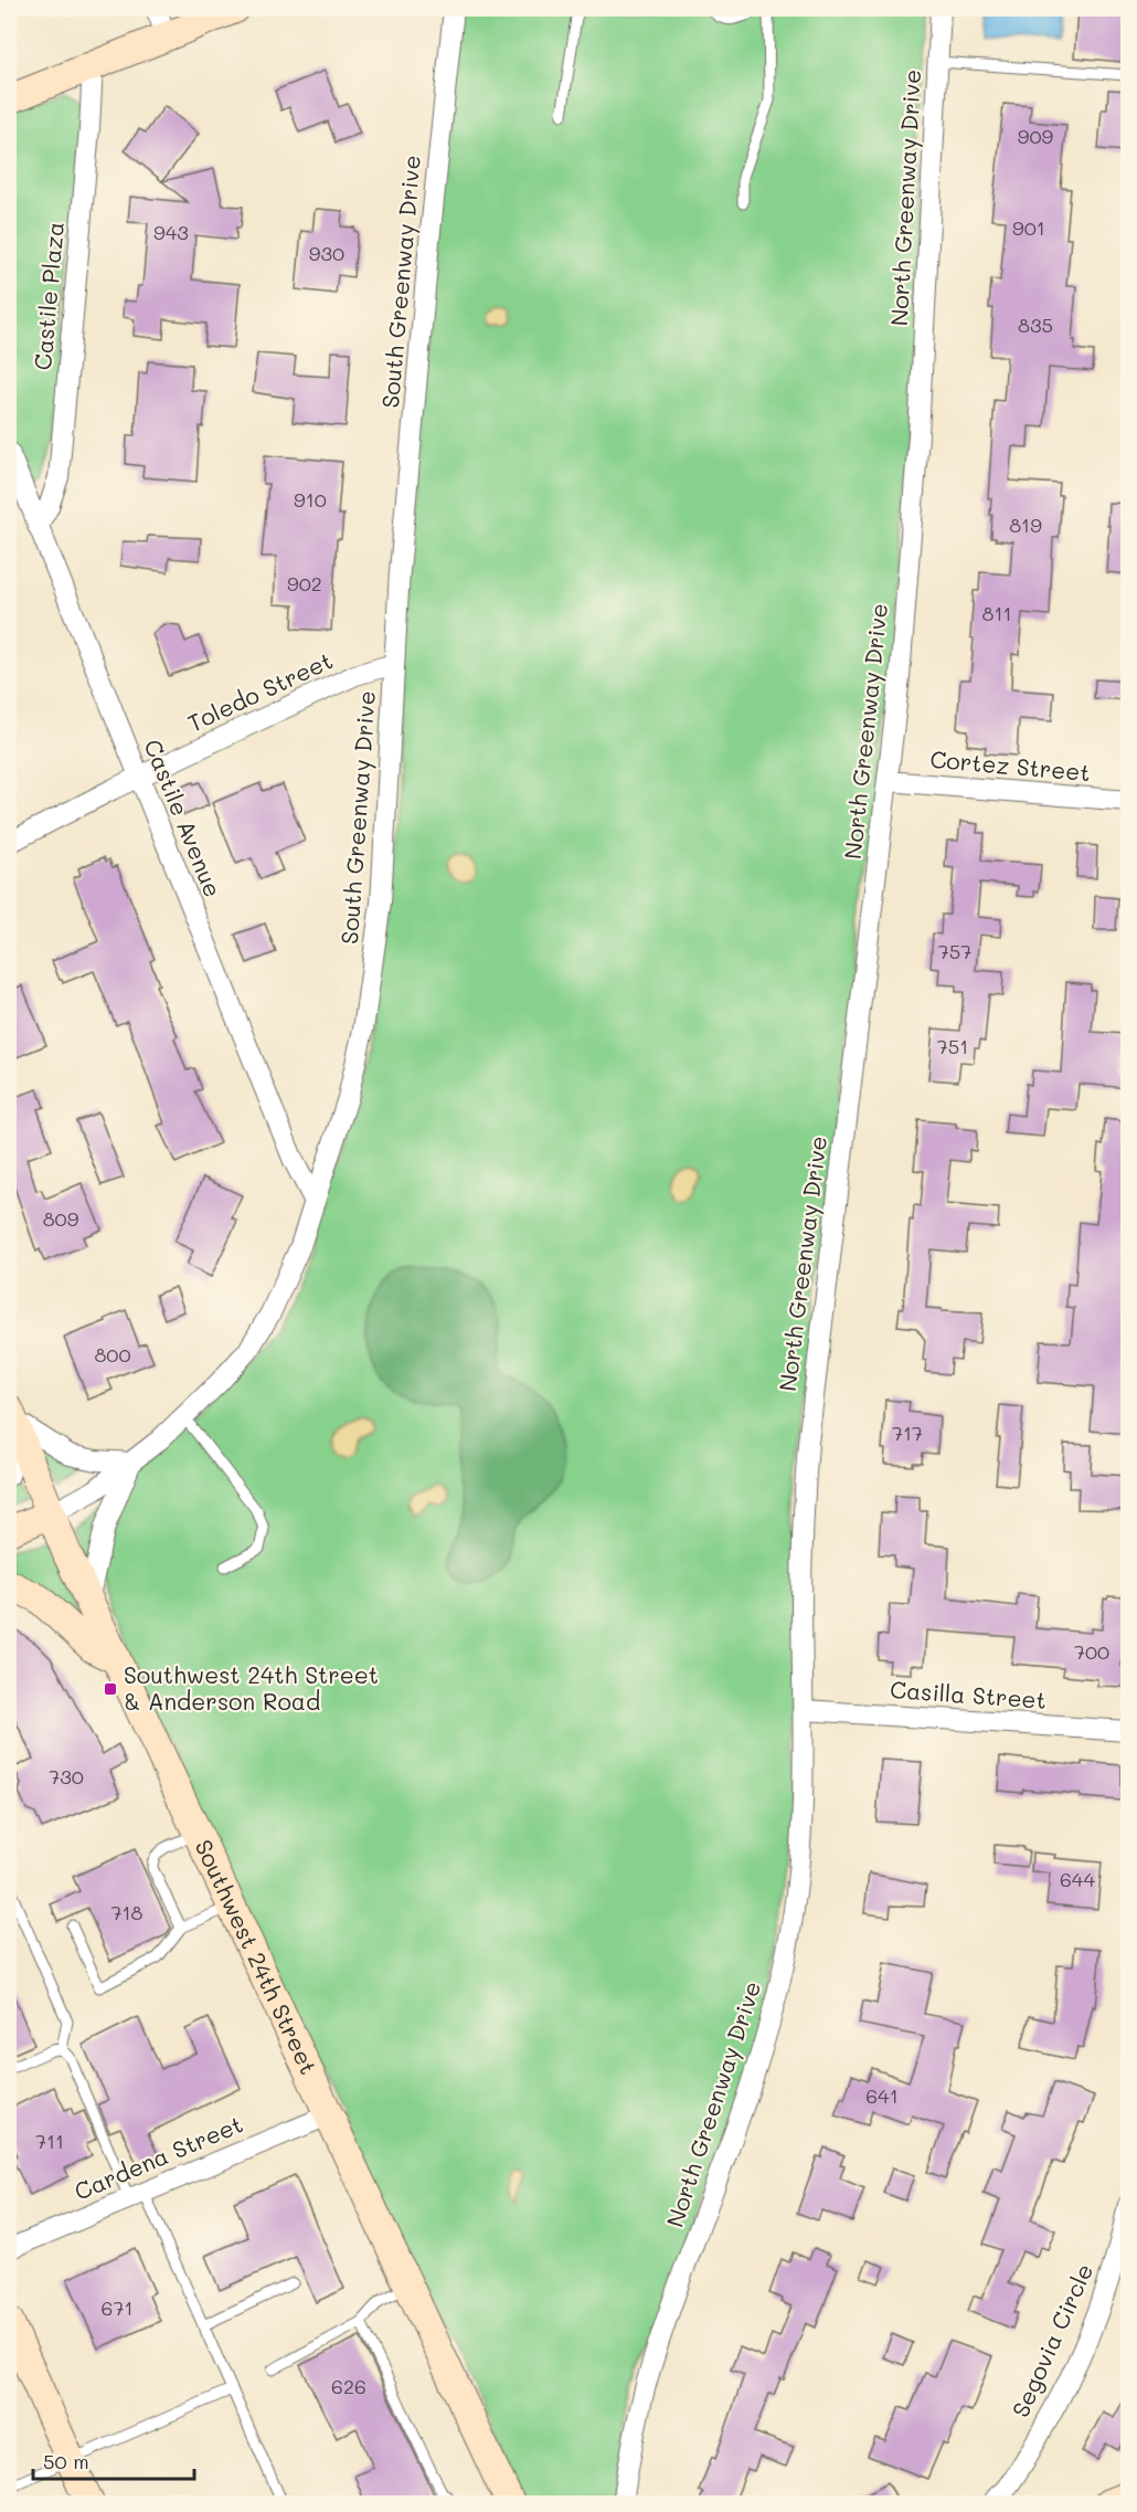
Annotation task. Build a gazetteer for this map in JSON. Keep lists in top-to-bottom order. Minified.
{"streets":{"street":["North Greenway Drive","South Greenway Drive","Castile Plaza","Toledo Street","Cortez Street","Castile Avenue","Casilla Street","Southwest 24th Street","Cardena Street","Segovia Circle"]},"crossings":[["North Greenway Drive","Cortez Street"],["North Greenway Drive","Casilla Street"],["South Greenway Drive","Toledo Street"],["South Greenway Drive","Castile Avenue"],["South Greenway Drive","Southwest 24th Street"],["Castile Plaza","Castile Avenue"],["Toledo Street","Castile Avenue"],["Southwest 24th Street","Cardena Street"]],"places":{"transit":["Southwest 24th Street & Anderson Road"]},"house_numbers":["909","901","943","930","835","910","819","902","811","757","751","809","800","717","700","730","644","718","641","711","671","626"],"scale_bar":"50 m"}
